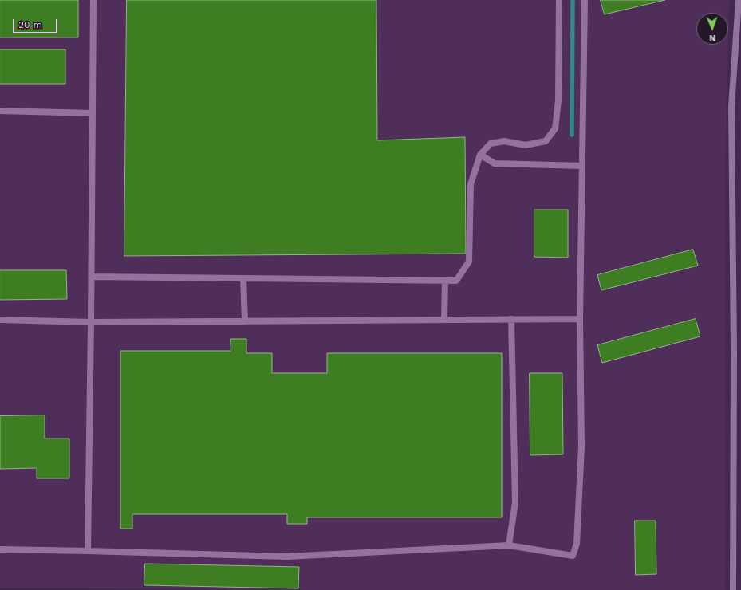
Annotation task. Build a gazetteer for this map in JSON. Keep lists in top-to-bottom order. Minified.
{"scale_bar":"20 m","north":"bottom"}
